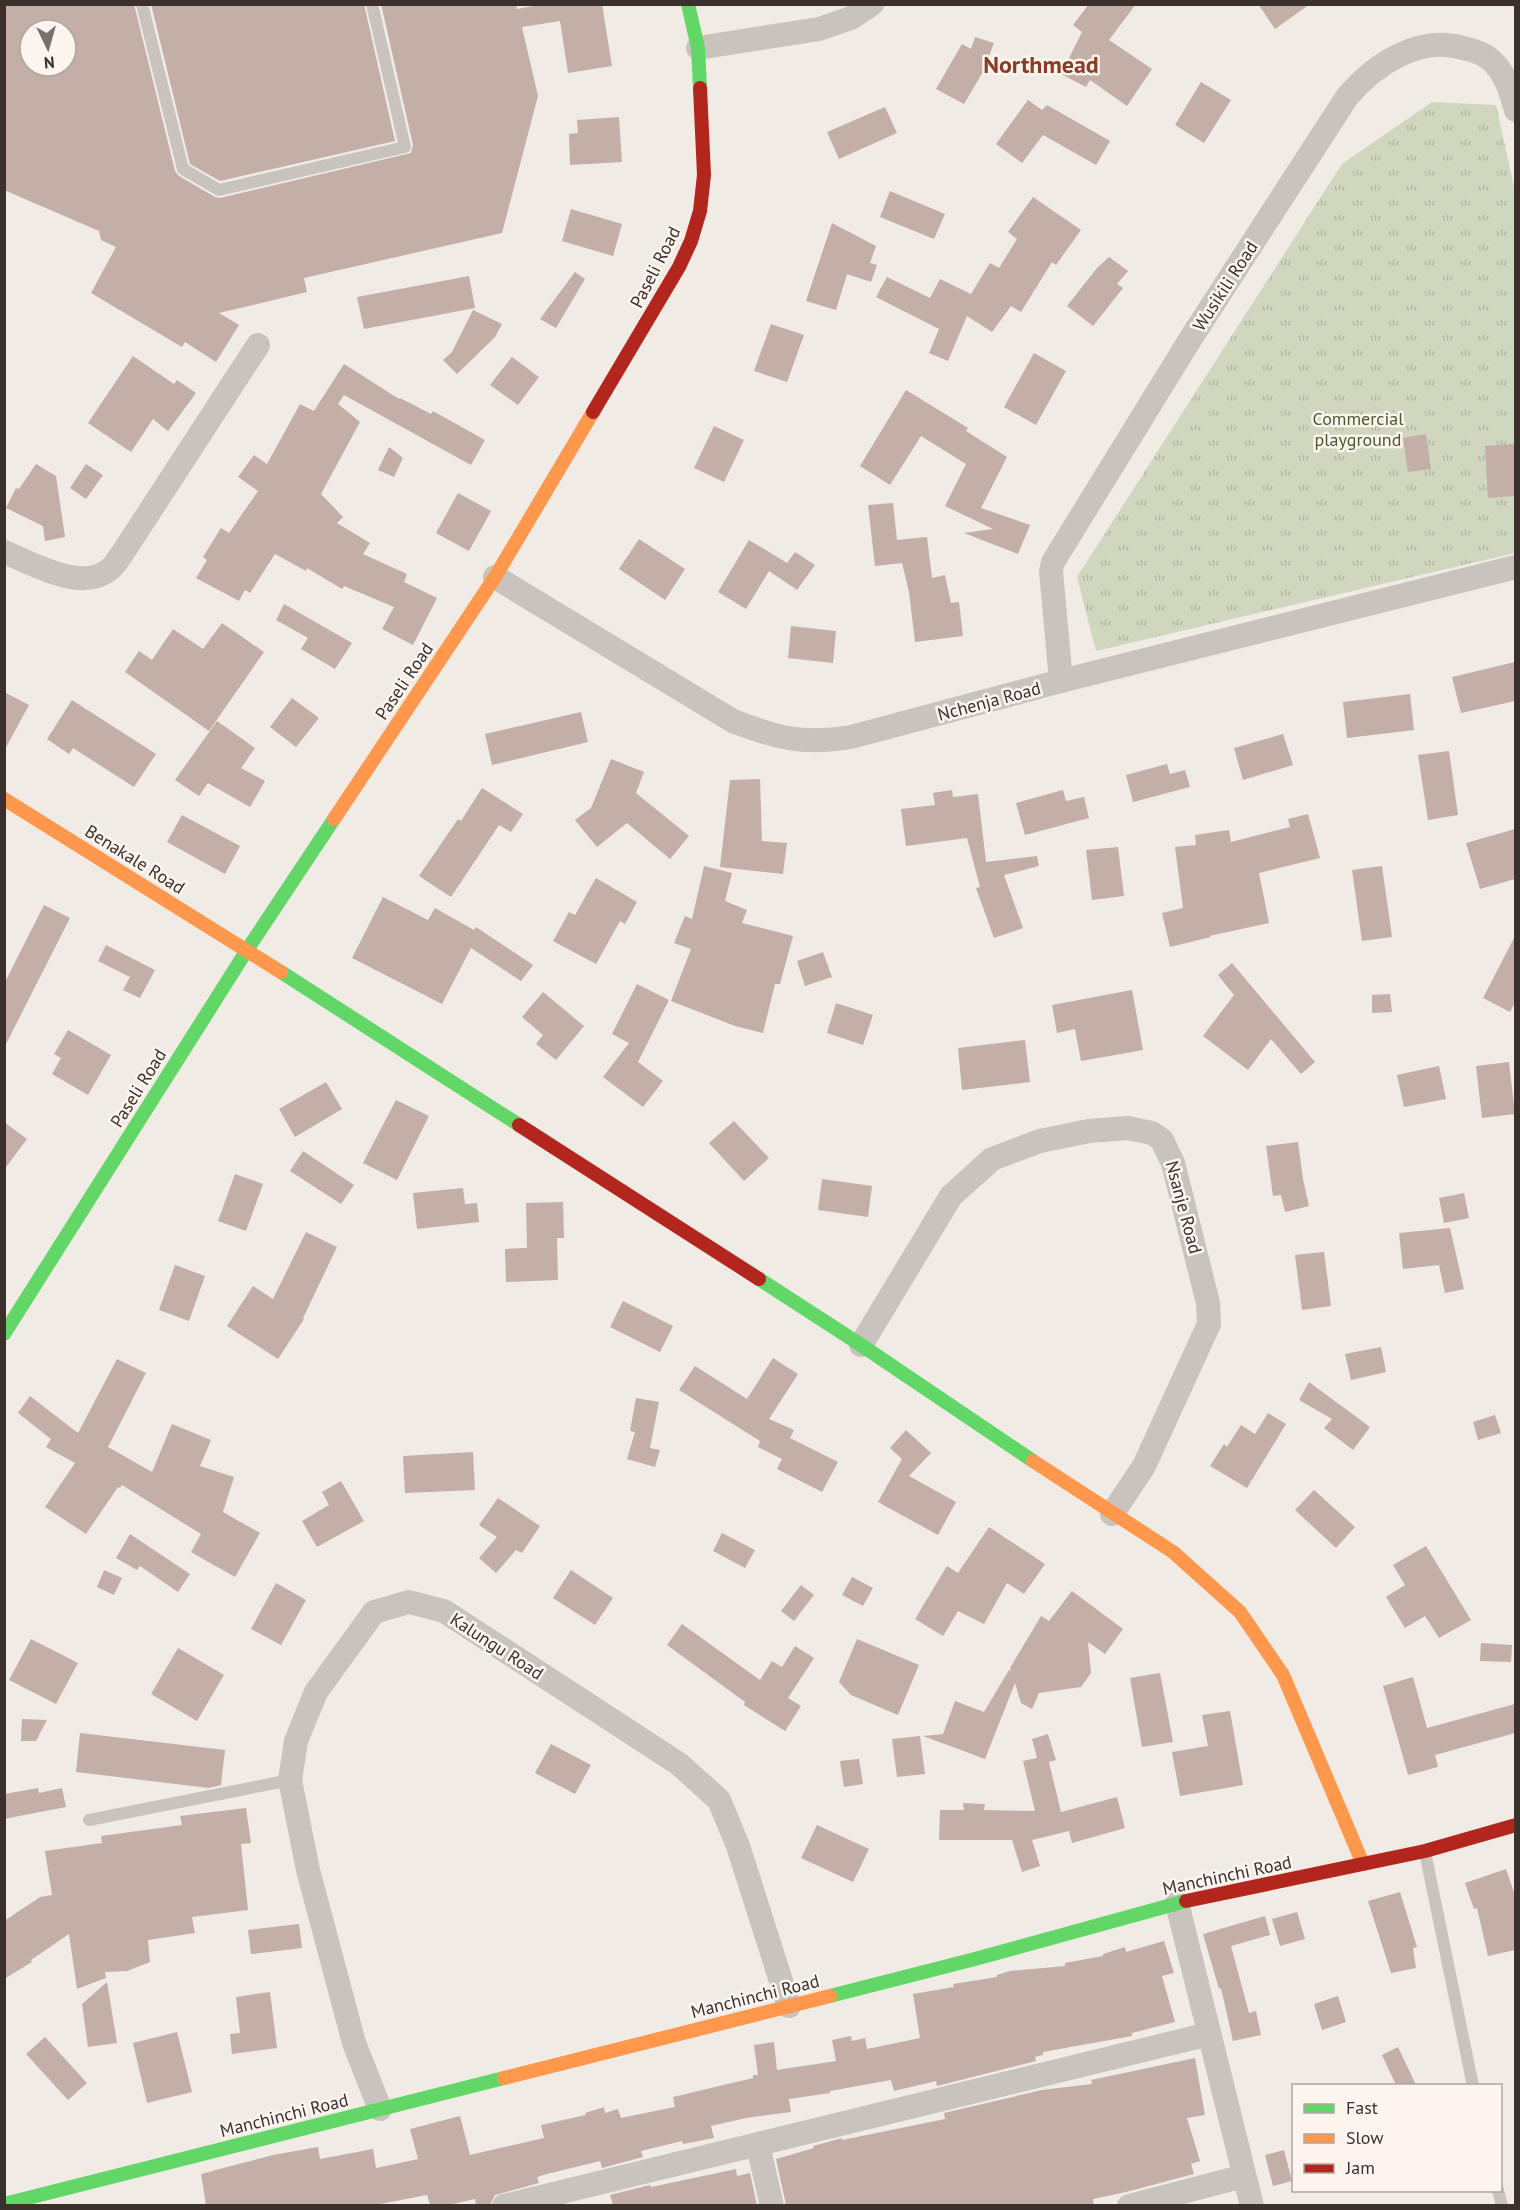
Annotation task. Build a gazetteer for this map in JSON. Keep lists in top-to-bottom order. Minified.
{"streets":{"street":["Paseli Road","Wusikili Road","Nchenja Road","Benakale Road","Nsanje Road","Kalungu Road","Manchinchi Road"]},"crossings":[["Paseli Road","Nchenja Road"],["Paseli Road","Benakale Road"],["Wusikili Road","Nchenja Road"],["Benakale Road","Nsanje Road"],["Benakale Road","Manchinchi Road"],["Kalungu Road","Manchinchi Road"]],"districts":["Northmead"],"parks":["Commercial playground"],"legend":["Fast","Slow","Jam"],"north":"bottom"}
